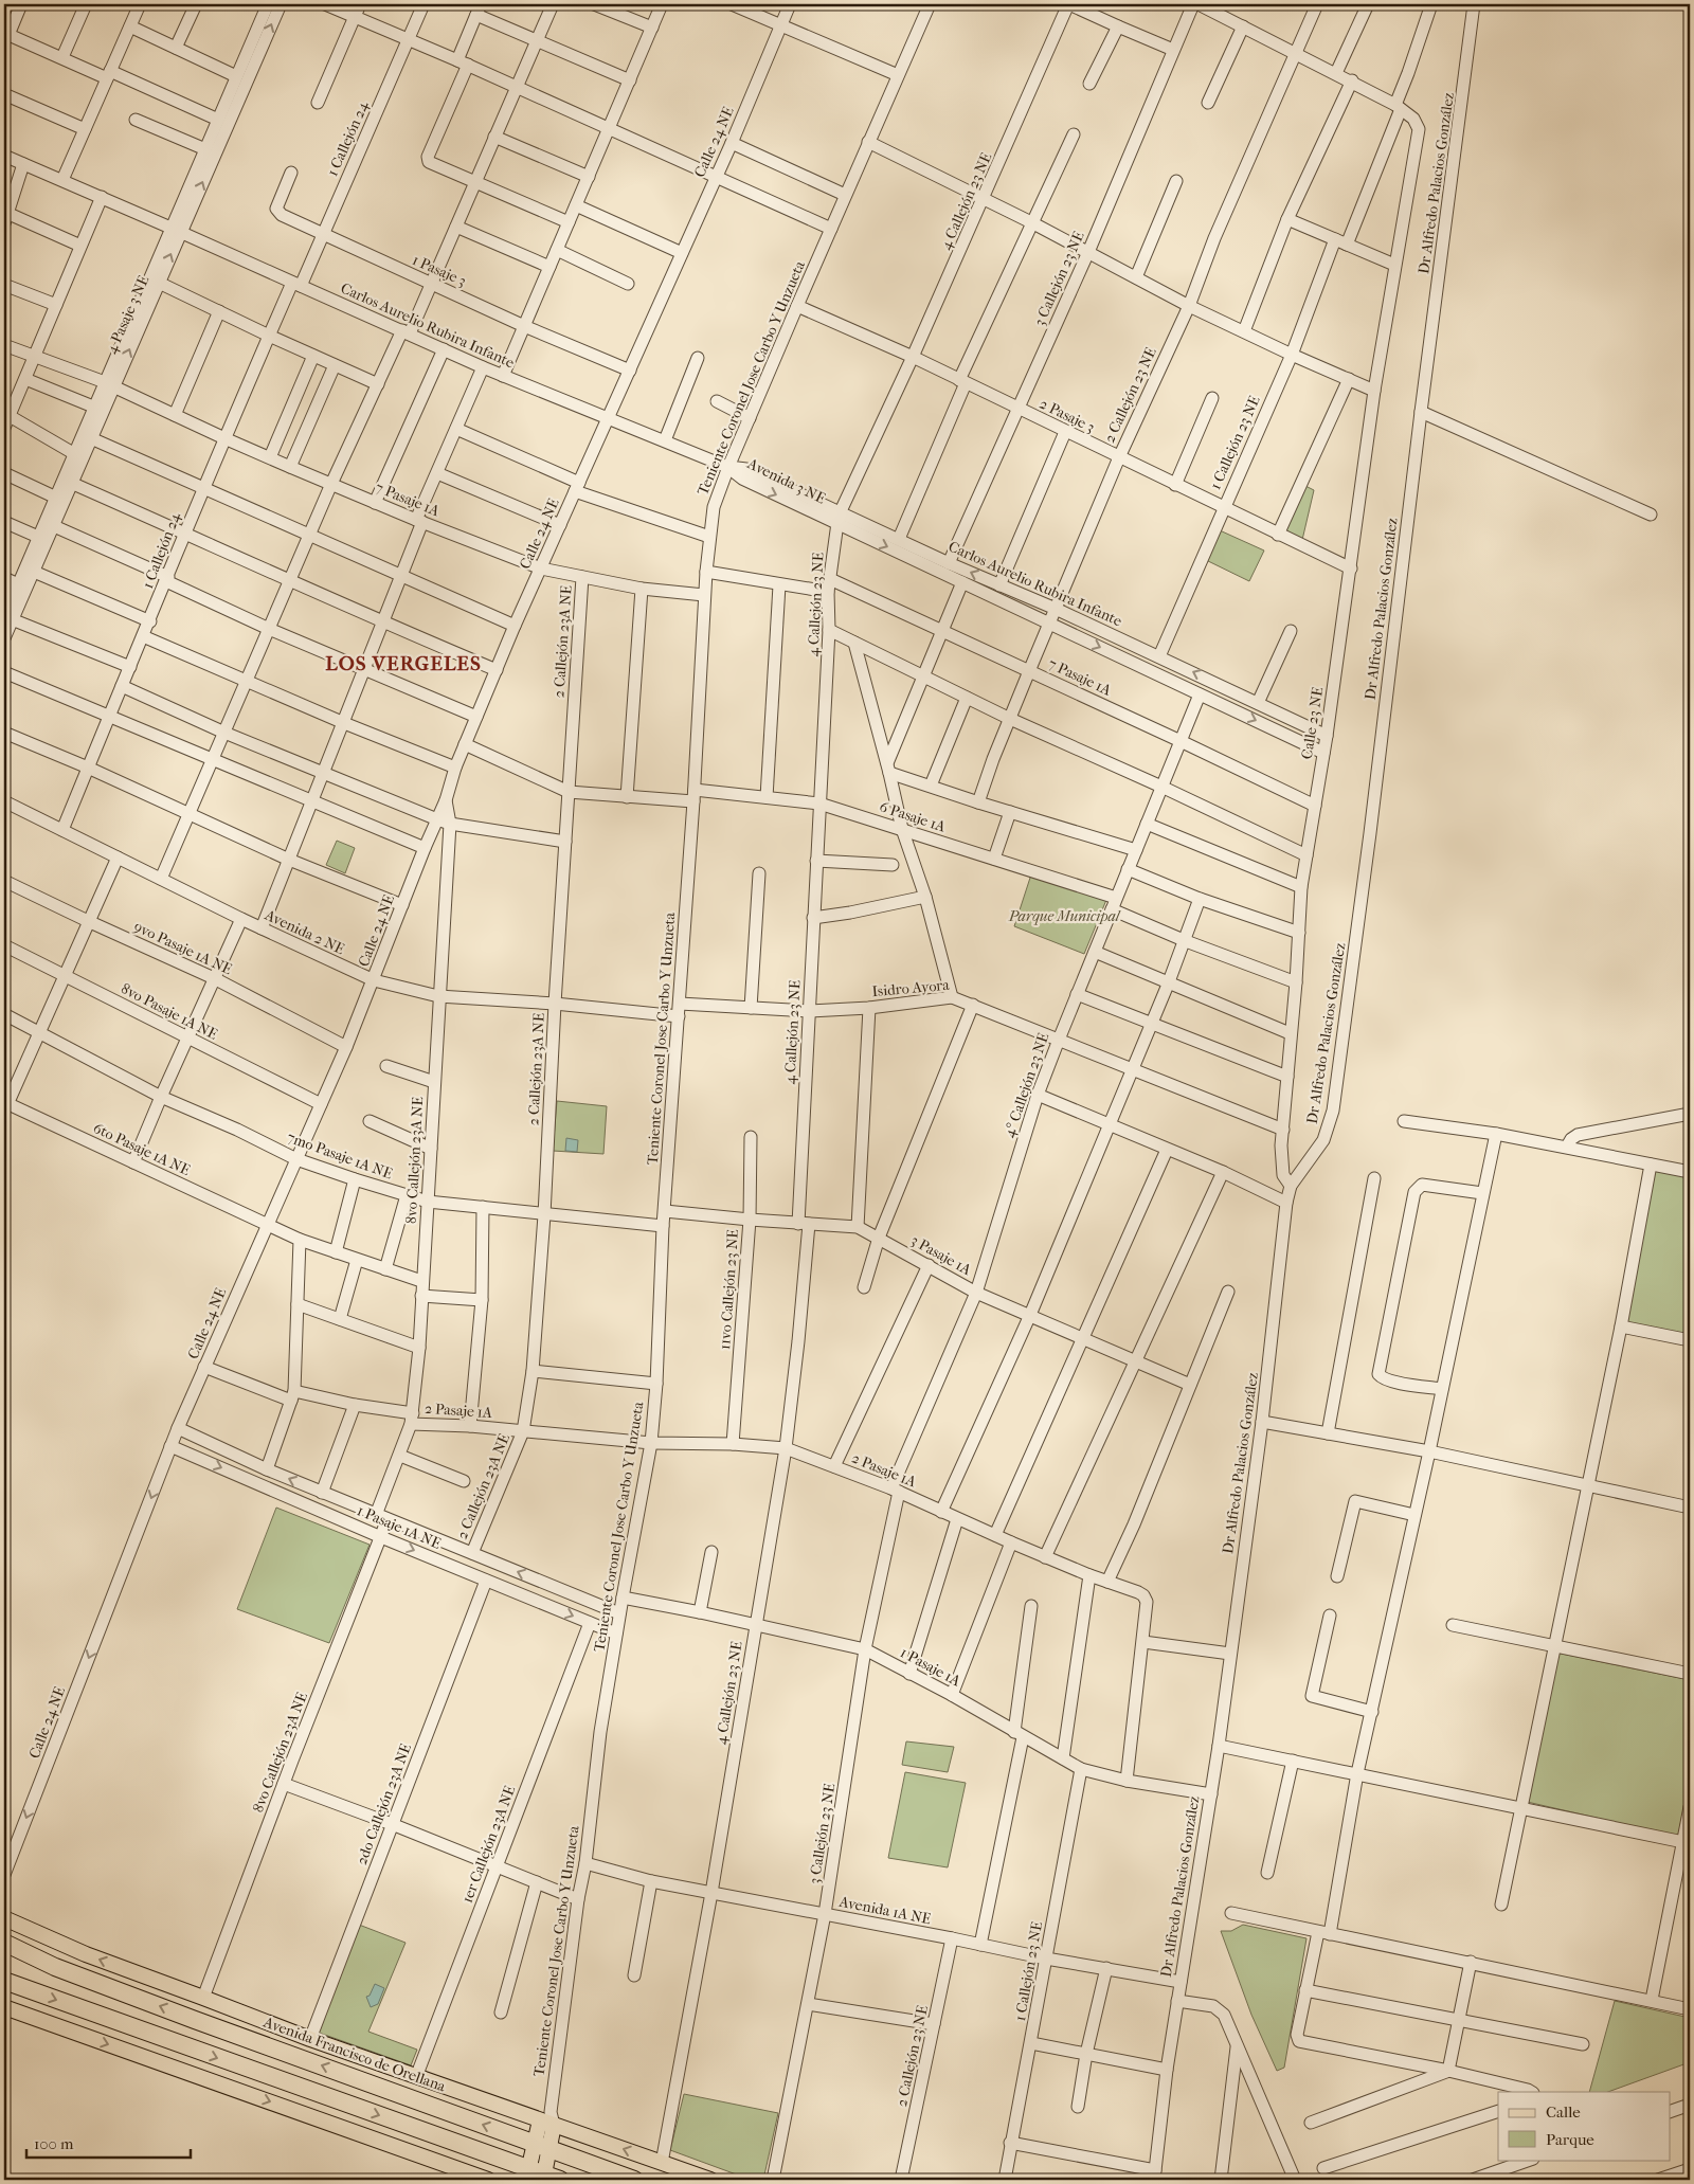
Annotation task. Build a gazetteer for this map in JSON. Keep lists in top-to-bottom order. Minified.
{"streets":{"highway":["Avenida Francisco de Orellana"],"street":["1 Callejón 24","Calle 24 NE","Dr Alfredo Palacios González","4 Callejón 23 NE","1 Pasaje 3","3 Callejón 23 NE","4 Pasaje 3 NE","Carlos Aurelio Rubira Infante","Teniente Coronel Jose Carbo Y Unzueta","2 Callejón 23 NE","2 Pasaje 3","1 Callejón 23 NE","Avenida 3 NE","7 Pasaje 1A","2 Callejón 23A NE","Calle 23 NE","6 Pasaje 1A","Avenida 2 NE","9vo Pasaje 1A NE","Isidro Ayora","8vo Pasaje 1A NE","4° Callejón 23 NE","6to Pasaje 1A NE","7mo Pasaje 1A NE","8vo Callejón 23A NE","3 Pasaje 1A","11vo Callejón 23 NE","2 Pasaje 1A","1 Pasaje 1A NE","1 Pasaje 1A","2do Callejón 23A NE","1er Callejón 23A NE","Avenida 1A NE"]},"crossings":[["1 Callejón 24","1 Pasaje 3"],["1 Callejón 24","Carlos Aurelio Rubira Infante"],["1 Callejón 24","7 Pasaje 1A"],["1 Callejón 24","Avenida 2 NE"],["Calle 24 NE","1 Pasaje 3"],["Calle 24 NE","Carlos Aurelio Rubira Infante"],["Calle 24 NE","7 Pasaje 1A"],["Calle 24 NE","6 Pasaje 1A"],["Calle 24 NE","Avenida 2 NE"],["Calle 24 NE","9vo Pasaje 1A NE"],["Calle 24 NE","8vo Pasaje 1A NE"],["Calle 24 NE","6to Pasaje 1A NE"],["Calle 24 NE","7mo Pasaje 1A NE"],["Calle 24 NE","8vo Callejón 23A NE"],["Calle 24 NE","2 Pasaje 1A"],["Calle 24 NE","1 Pasaje 1A NE"],["Dr Alfredo Palacios González","Calle 23 NE"],["Dr Alfredo Palacios González","1 Pasaje 1A"],["Dr Alfredo Palacios González","Avenida 1A NE"],["4 Callejón 23 NE","Carlos Aurelio Rubira Infante"],["4 Callejón 23 NE","2 Pasaje 3"],["4 Callejón 23 NE","Avenida 3 NE"],["4 Callejón 23 NE","7 Pasaje 1A"],["4 Callejón 23 NE","6 Pasaje 1A"],["4 Callejón 23 NE","Isidro Ayora"],["4 Callejón 23 NE","3 Pasaje 1A"],["4 Callejón 23 NE","2 Pasaje 1A"],["4 Callejón 23 NE","1 Pasaje 1A"],["4 Callejón 23 NE","Avenida 1A NE"],["4 Callejón 23 NE","Avenida Francisco de Orellana"],["3 Callejón 23 NE","Carlos Aurelio Rubira Infante"],["3 Callejón 23 NE","2 Pasaje 3"],["3 Callejón 23 NE","4° Callejón 23 NE"],["3 Callejón 23 NE","2 Pasaje 1A"],["3 Callejón 23 NE","1 Pasaje 1A"],["3 Callejón 23 NE","Avenida 1A NE"],["4 Pasaje 3 NE","Carlos Aurelio Rubira Infante"],["4 Pasaje 3 NE","7 Pasaje 1A"],["Carlos Aurelio Rubira Infante","2 Callejón 23 NE"],["Carlos Aurelio Rubira Infante","1 Callejón 23 NE"],["Carlos Aurelio Rubira Infante","Avenida 3 NE"],["Carlos Aurelio Rubira Infante","Calle 23 NE"],["Carlos Aurelio Rubira Infante","4° Callejón 23 NE"],["Teniente Coronel Jose Carbo Y Unzueta","2 Pasaje 3"],["Teniente Coronel Jose Carbo Y Unzueta","Avenida 3 NE"],["Teniente Coronel Jose Carbo Y Unzueta","7 Pasaje 1A"],["Teniente Coronel Jose Carbo Y Unzueta","6 Pasaje 1A"],["Teniente Coronel Jose Carbo Y Unzueta","Avenida 2 NE"],["Teniente Coronel Jose Carbo Y Unzueta","Isidro Ayora"],["Teniente Coronel Jose Carbo Y Unzueta","7mo Pasaje 1A NE"],["Teniente Coronel Jose Carbo Y Unzueta","3 Pasaje 1A"],["Teniente Coronel Jose Carbo Y Unzueta","2 Pasaje 1A"],["Teniente Coronel Jose Carbo Y Unzueta","1 Pasaje 1A NE"],["Teniente Coronel Jose Carbo Y Unzueta","1 Pasaje 1A"],["Teniente Coronel Jose Carbo Y Unzueta","Avenida 1A NE"],["Teniente Coronel Jose Carbo Y Unzueta","Avenida Francisco de Orellana"],["2 Callejón 23 NE","2 Pasaje 3"],["2 Callejón 23 NE","7 Pasaje 1A"],["2 Callejón 23 NE","Calle 23 NE"],["2 Callejón 23 NE","Avenida 1A NE"],["2 Pasaje 3","1 Callejón 23 NE"],["2 Pasaje 3","Calle 23 NE"],["1 Callejón 23 NE","Calle 23 NE"],["1 Callejón 23 NE","1 Pasaje 1A"],["1 Callejón 23 NE","Avenida 1A NE"],["7 Pasaje 1A","2 Callejón 23A NE"],["7 Pasaje 1A","Calle 23 NE"],["7 Pasaje 1A","4° Callejón 23 NE"],["2 Callejón 23A NE","6 Pasaje 1A"],["2 Callejón 23A NE","Avenida 2 NE"],["2 Callejón 23A NE","7mo Pasaje 1A NE"],["2 Callejón 23A NE","2 Pasaje 1A"],["2 Callejón 23A NE","1 Pasaje 1A NE"],["Calle 23 NE","6 Pasaje 1A"],["Calle 23 NE","Isidro Ayora"],["6 Pasaje 1A","4° Callejón 23 NE"],["Avenida 2 NE","8vo Callejón 23A NE"],["Isidro Ayora","4° Callejón 23 NE"],["4° Callejón 23 NE","3 Pasaje 1A"],["4° Callejón 23 NE","2 Pasaje 1A"],["6to Pasaje 1A NE","8vo Callejón 23A NE"],["7mo Pasaje 1A NE","8vo Callejón 23A NE"],["8vo Callejón 23A NE","2 Pasaje 1A"],["8vo Callejón 23A NE","1 Pasaje 1A NE"],["8vo Callejón 23A NE","Avenida Francisco de Orellana"],["3 Pasaje 1A","11vo Callejón 23 NE"],["11vo Callejón 23 NE","2 Pasaje 1A"],["2 Pasaje 1A","1 Pasaje 1A"],["1 Pasaje 1A NE","2do Callejón 23A NE"],["1 Pasaje 1A NE","1er Callejón 23A NE"],["2do Callejón 23A NE","Avenida Francisco de Orellana"],["1er Callejón 23A NE","Avenida Francisco de Orellana"]],"districts":["LOS VERGELES"],"parks":["Parque Municipal"],"legend":["Calle","Parque"],"scale_bar":"100 m"}
